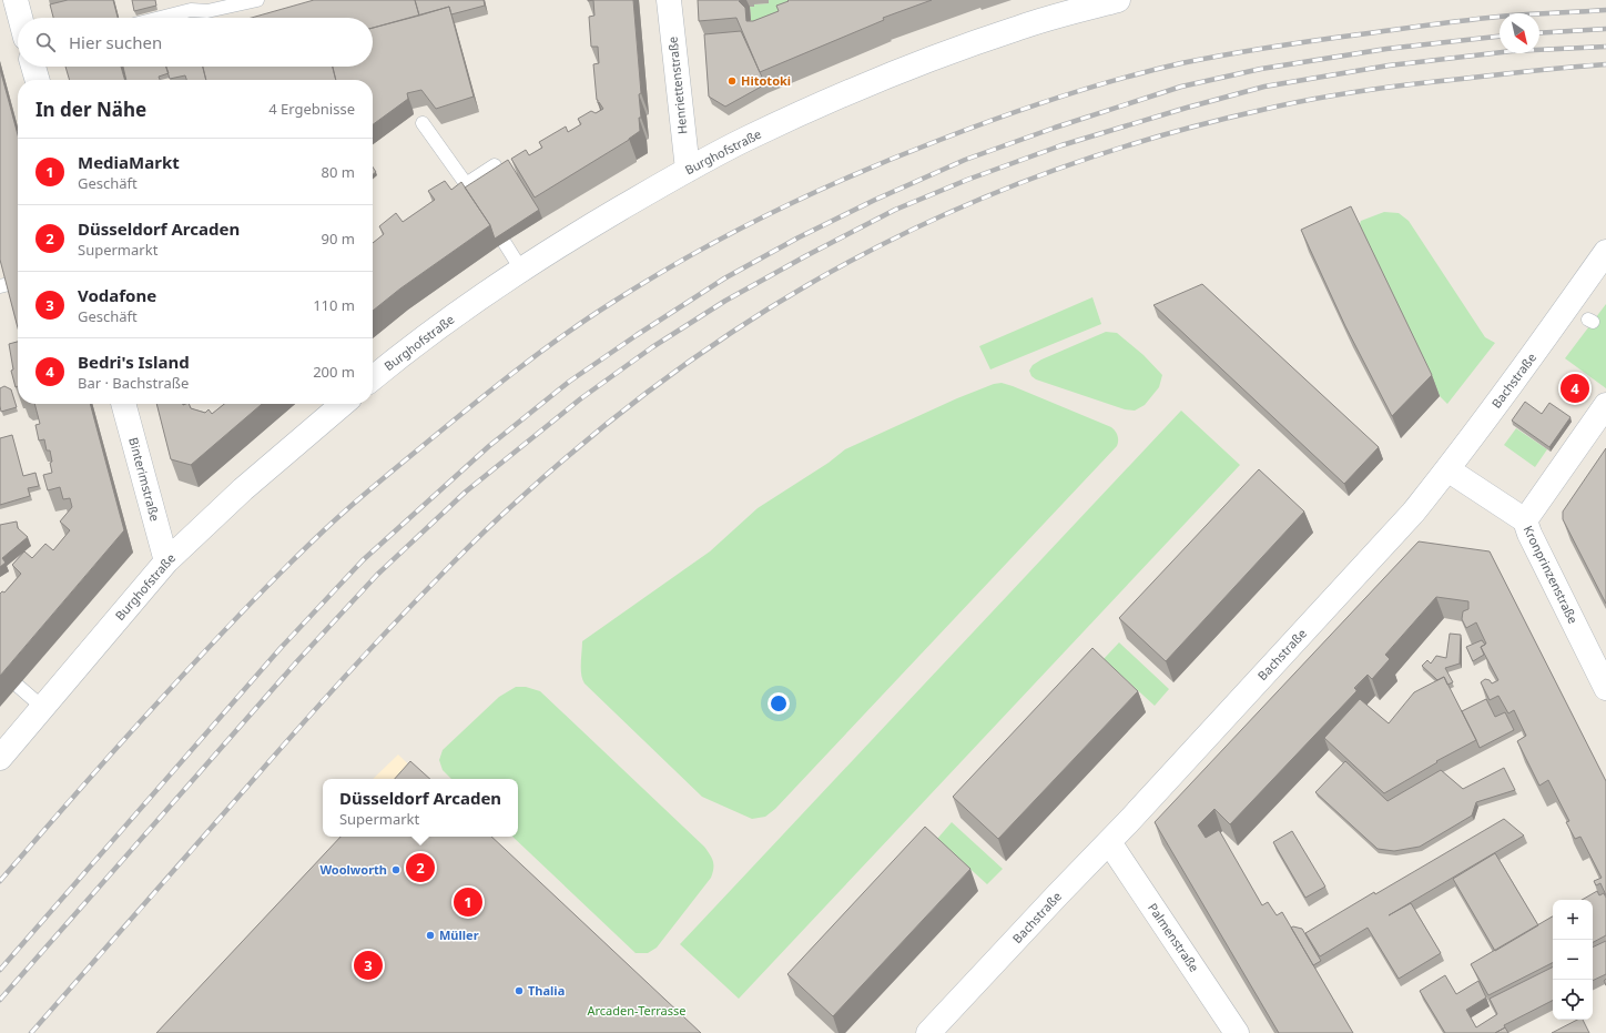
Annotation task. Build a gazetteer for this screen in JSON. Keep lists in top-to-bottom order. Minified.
{"streets":{"street":["Henriettenstraße","Burghofstraße","Bachstraße","Binterimstraße","Kronprinzenstraße","Palmenstraße"]},"crossings":[["Henriettenstraße","Burghofstraße"],["Burghofstraße","Binterimstraße"],["Bachstraße","Kronprinzenstraße"],["Bachstraße","Palmenstraße"]],"parks":["Arcaden-Terrasse"],"places":["Hitotoki","Woolworth","Müller","Thalia"],"north":"bottom right","page":{"search":"Hier suchen","heading":["In der Nähe","4 Ergebnisse"],"list":[{"mark":"1","name":"MediaMarkt","note":"Geschäft","value":"80 m"},{"mark":"2","name":"Düsseldorf Arcaden","note":"Supermarkt","value":"90 m"},{"mark":"3","name":"Vodafone","note":"Geschäft","value":"110 m"},{"mark":"4","name":"Bedri's Island","note":"Bar · Bachstraße","value":"200 m"}],"pins":["4","2","1","3"],"popup":["Düsseldorf Arcaden","Supermarkt"],"map_buttons":["+","−"]}}
